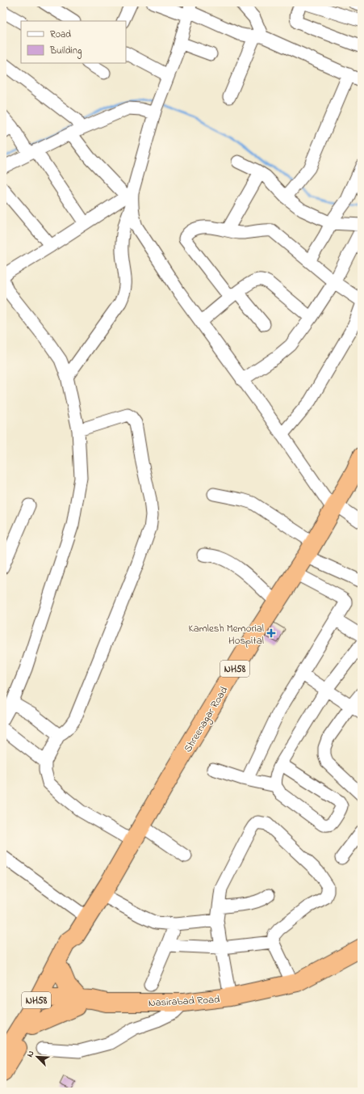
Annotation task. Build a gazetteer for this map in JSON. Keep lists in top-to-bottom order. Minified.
{"streets":{"highway":["NH58","Shreenagar Road","Nasirabad Road"]},"crossings":[["NH58","Shreenagar Road"],["NH58","Nasirabad Road"]],"places":{"health":["Kamlesh Memorial Hospital"]},"legend":["Road","Building"],"north":"top left"}
